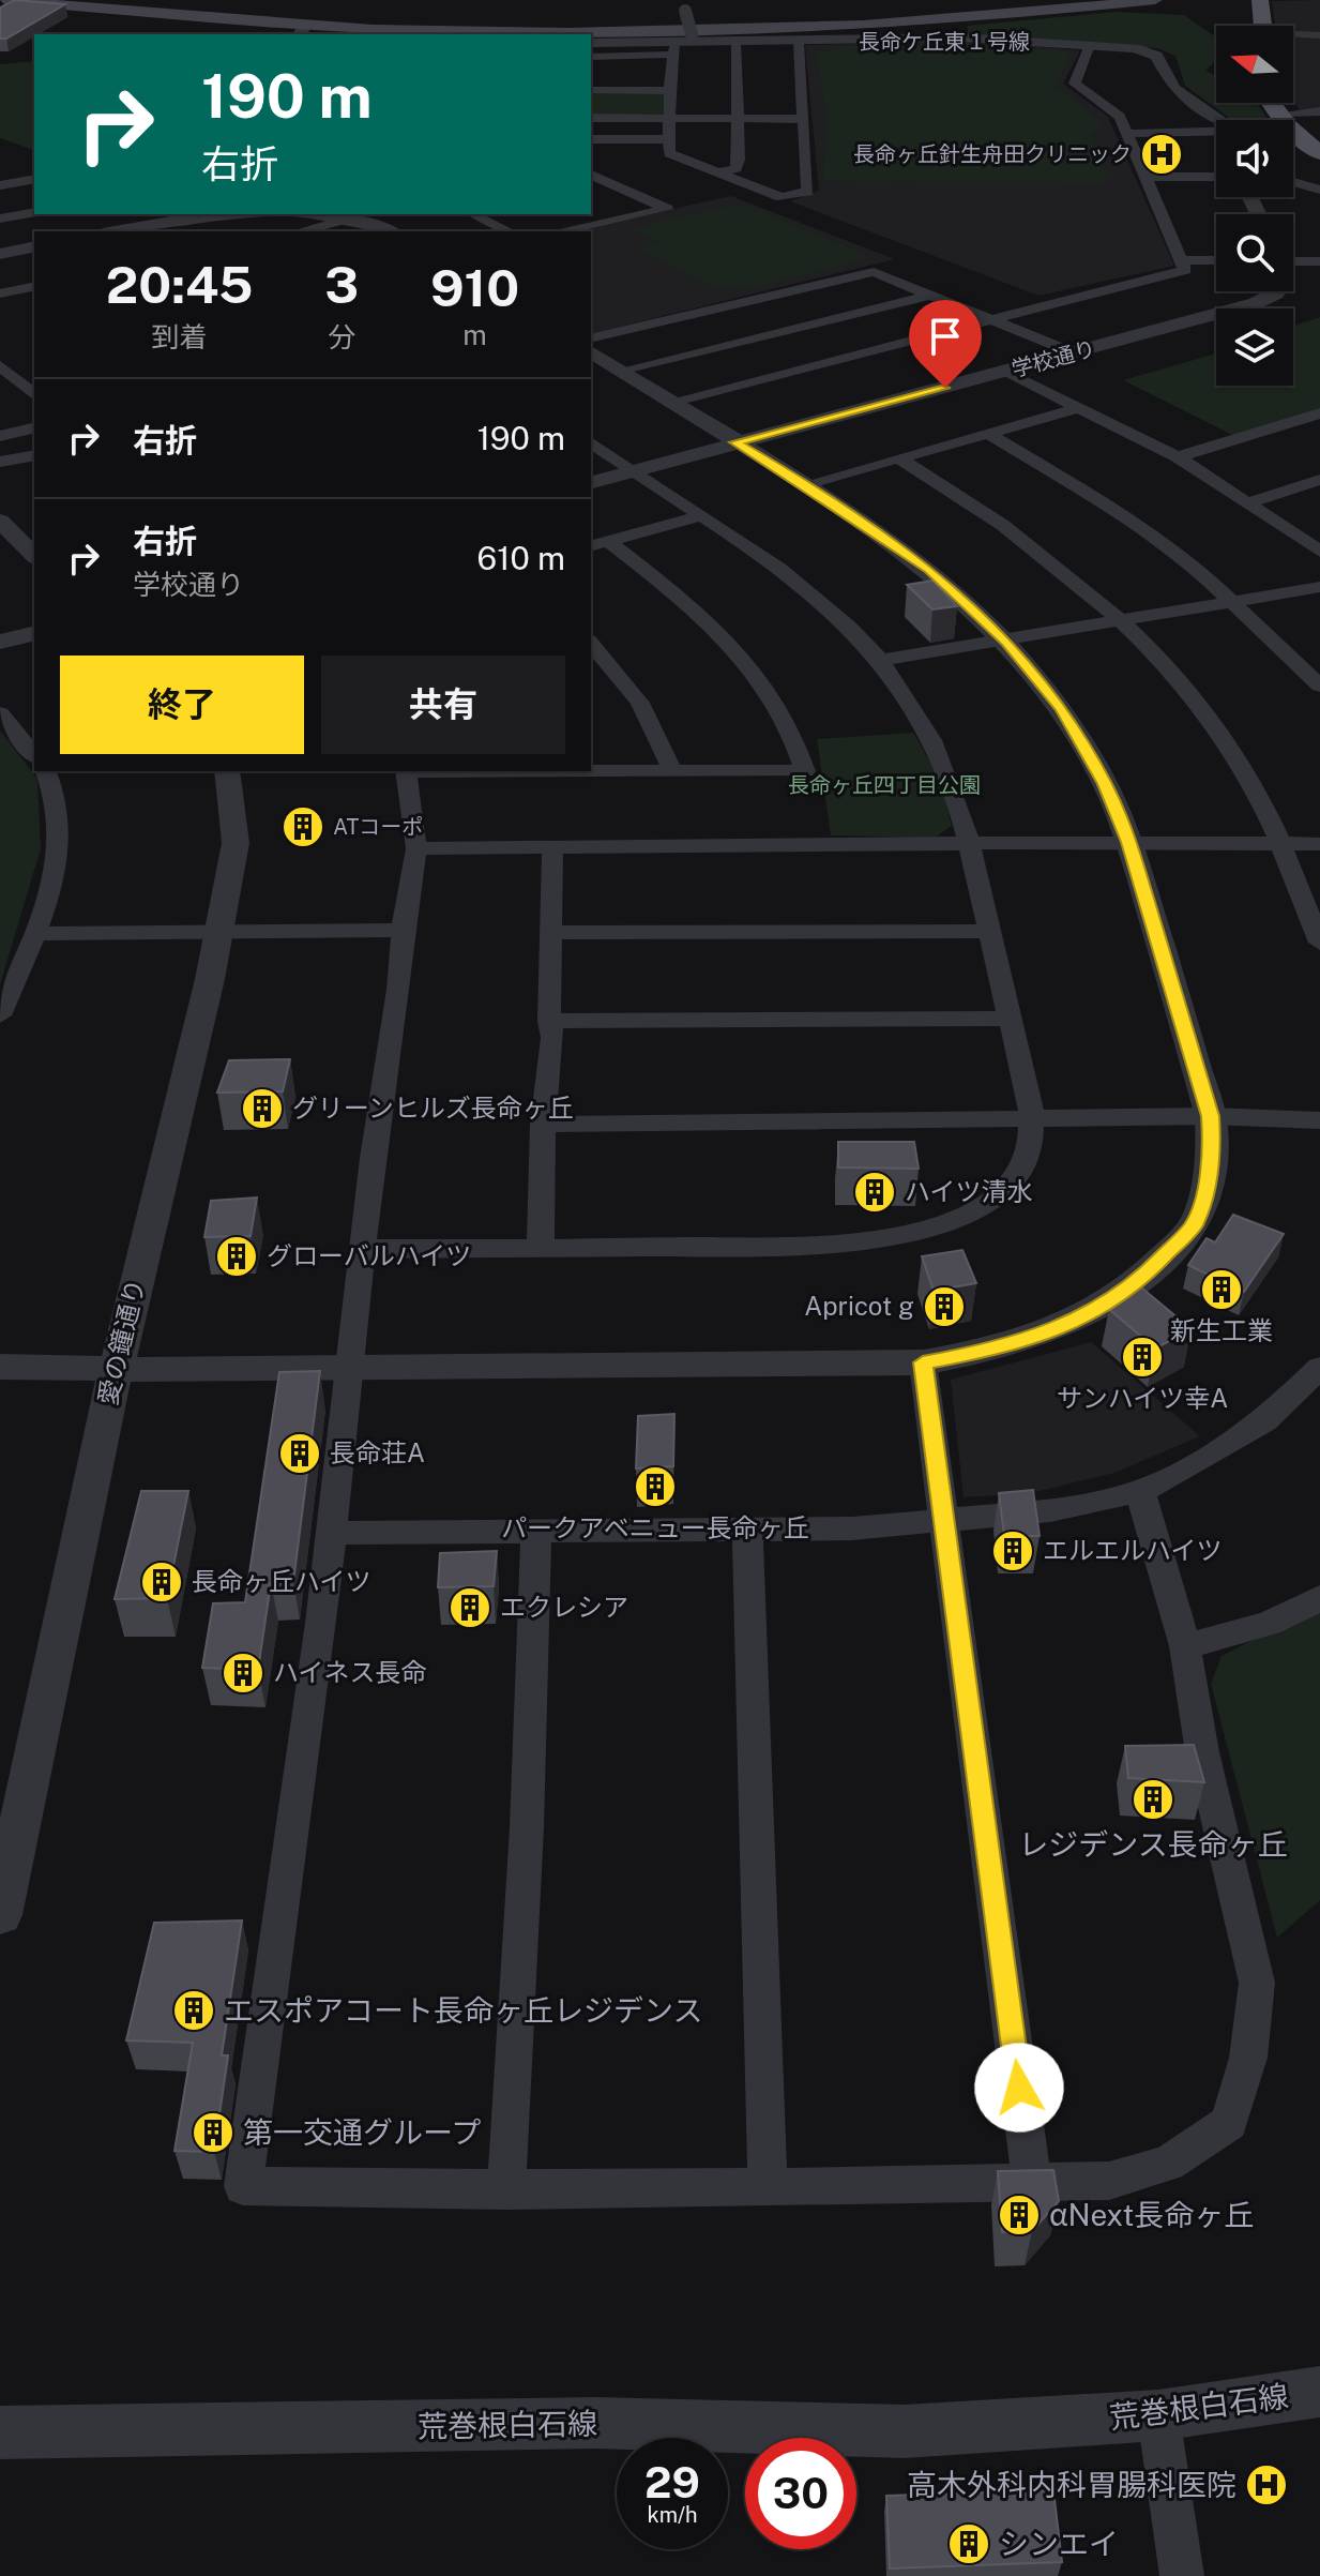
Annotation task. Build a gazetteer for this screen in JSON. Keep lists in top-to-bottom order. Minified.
{"streets":{"street":["長命ケ丘東１号線","学校通り","愛の鐘通り","荒巻根白石線"]},"parks":["長命ヶ丘四丁目公園"],"places":{"hospital":["長命ヶ丘針生舟田クリニック","高木外科内科胃腸科医院"],"building":["ATコーポ","グリーンヒルズ長命ヶ丘","ハイツ清水","グローバルハイツ","新生工業","Apricot g","サンハイツ幸A","長命荘A","パークアベニュー長命ヶ丘","エルエルハイツ","長命ヶ丘ハイツ","エクレシア","ハイネス長命","レジデンス長命ヶ丘","エスポアコート長命ヶ丘レジデンス","第一交通グループ","αNext長命ヶ丘","シンエイ"]},"north":"left","page":{"turn":["190 m","右折"],"eta":["20:45","到着","3","分","910","m"],"list":[{"name":"右折","value":"190 m"},{"name":"右折","note":"学校通り","value":"610 m"}],"buttons":["終了","共有"],"speed":"29 km/h","limit":"30"}}
